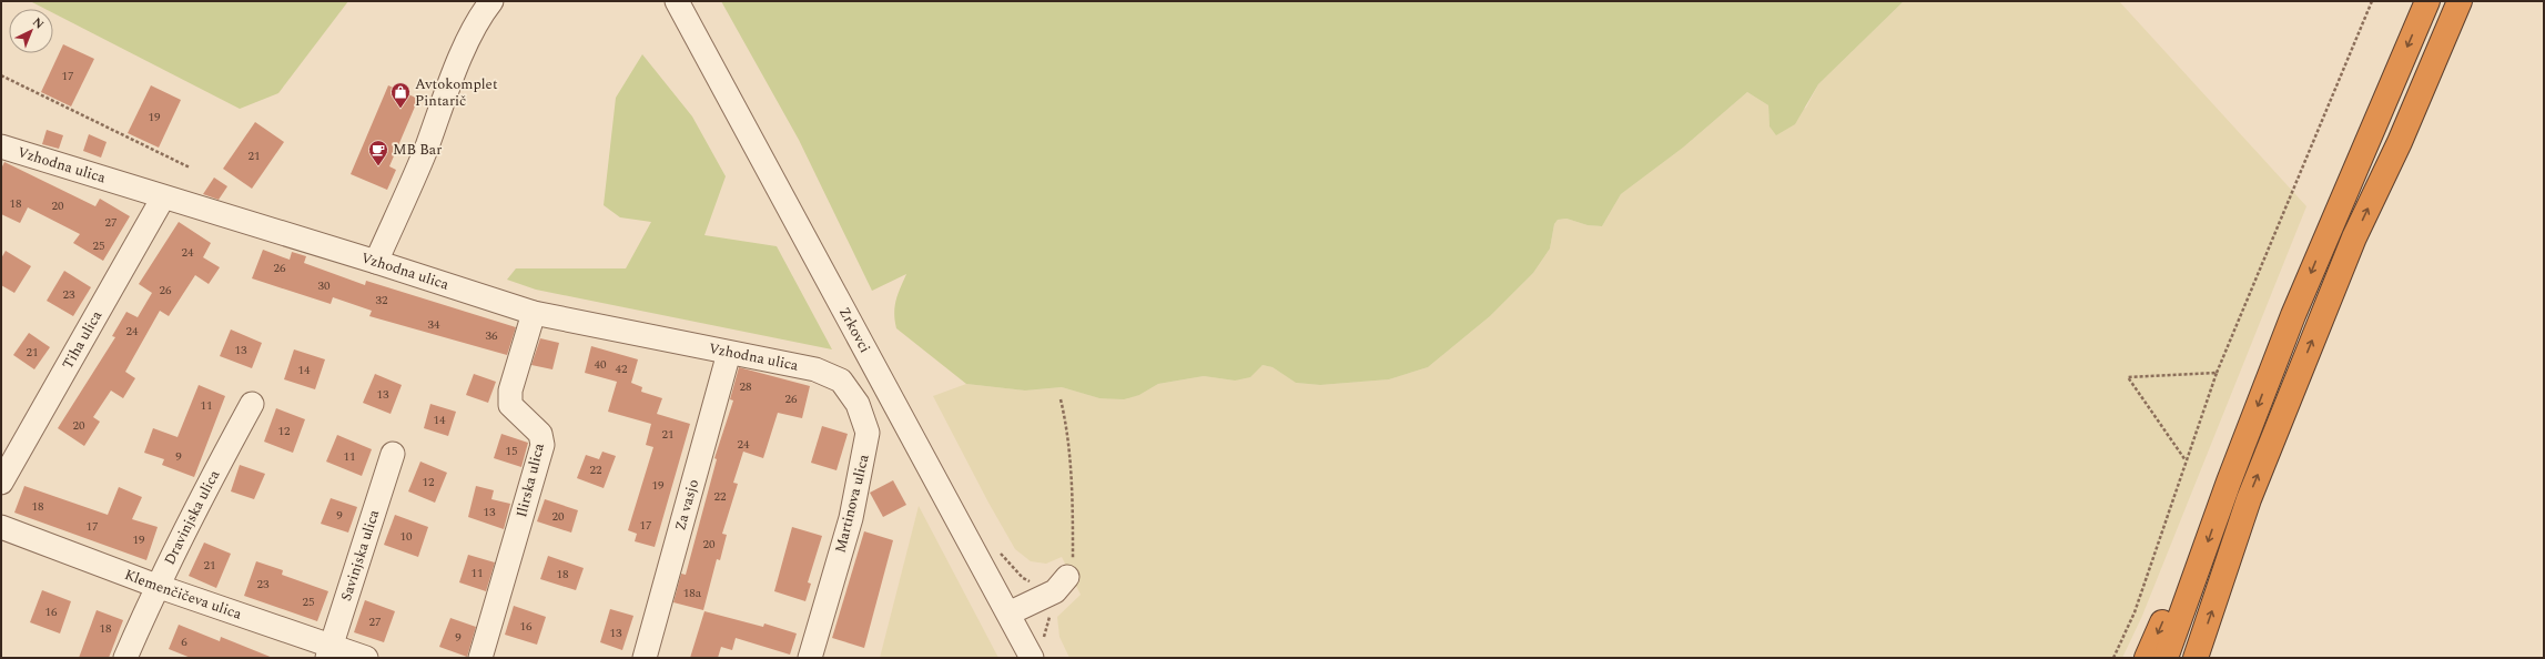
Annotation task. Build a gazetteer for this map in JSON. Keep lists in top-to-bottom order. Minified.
{"streets":{"street":["Vzhodna ulica","Zrkovci","Tiha ulica","Ilirska ulica","Martinova ulica","Za vasjo","Dravinjska ulica","Savinjska ulica","Klemenčičeva ulica"]},"crossings":[["Vzhodna ulica","Tiha ulica"],["Vzhodna ulica","Ilirska ulica"],["Vzhodna ulica","Martinova ulica"],["Vzhodna ulica","Za vasjo"],["Dravinjska ulica","Klemenčičeva ulica"],["Savinjska ulica","Klemenčičeva ulica"]],"places":{"shop":["Avtokomplet Pintarič"],"cafe":["MB Bar"]},"house_numbers":["17","19","21","18","20","27","25","24","26","30","26","23","32","34","24","36","13","21","40","42","14","28","13","26","11","14","20","12","21","24","15","9","11","22","12","19","22","18","13","9","20","17","17","10","19","20","21","11","18","23","18a","25","16","27","16","18","13","9","6"],"north":"top right"}
